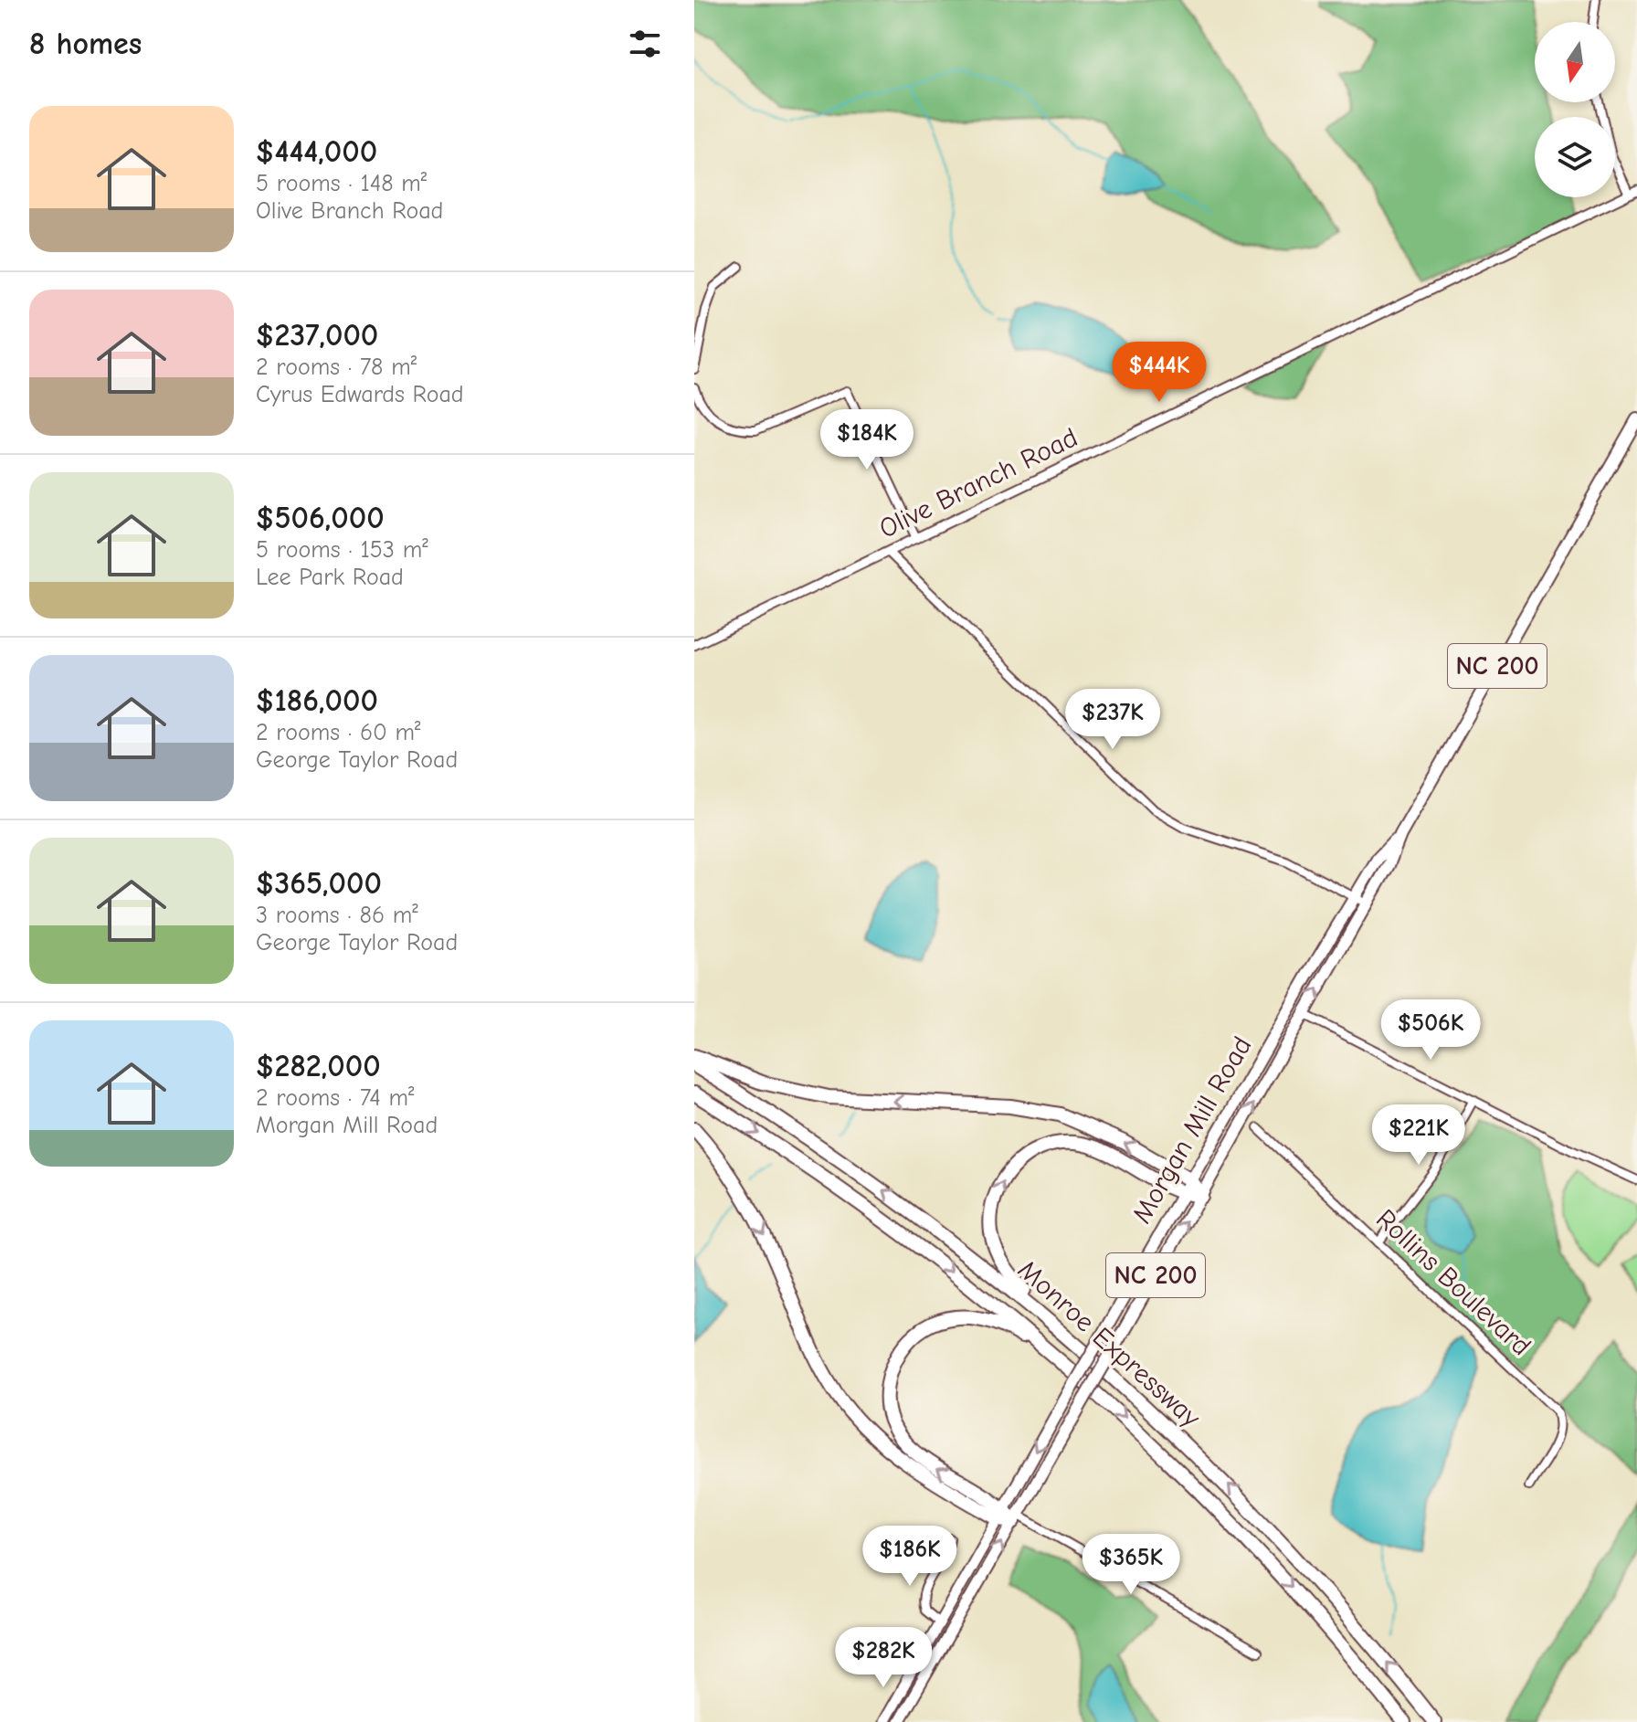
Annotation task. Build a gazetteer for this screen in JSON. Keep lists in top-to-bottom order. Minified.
{"streets":{"highway":["Monroe Expressway"],"main road":["NC 200","Morgan Mill Road"],"street":["Olive Branch Road","Rollins Boulevard"]},"north":"bottom","page":{"heading":"8 homes","list":[{"name":"$444,000","note":"5 rooms · 148 m² · Olive Branch Road"},{"name":"$237,000","note":"2 rooms · 78 m² · Cyrus Edwards Road"},{"name":"$506,000","note":"5 rooms · 153 m² · Lee Park Road"},{"name":"$186,000","note":"2 rooms · 60 m² · George Taylor Road"},{"name":"$365,000","note":"3 rooms · 86 m² · George Taylor Road"},{"name":"$282,000","note":"2 rooms · 74 m² · Morgan Mill Road"}],"price":["$444K","$184K","$237K","$506K","$221K","$186K","$365K","$282K"]}}
